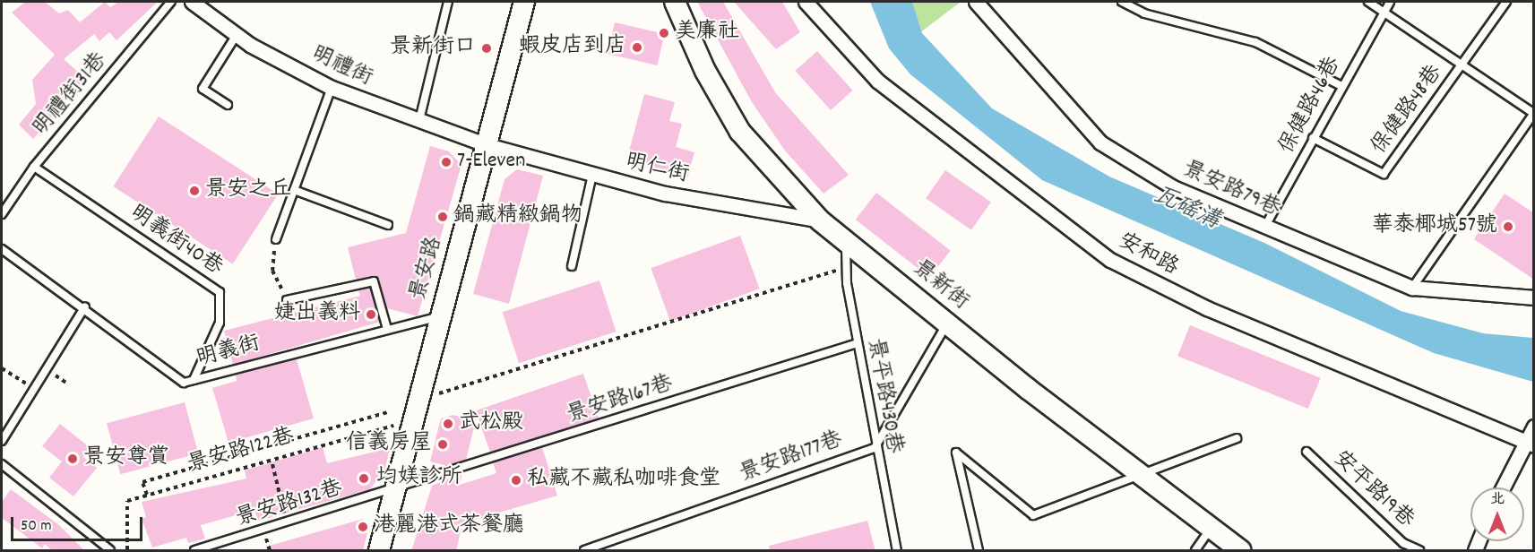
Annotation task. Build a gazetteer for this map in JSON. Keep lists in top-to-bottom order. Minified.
{"streets":{"street":["明禮街","明仁街","景安路79巷","安和路","景安路","景新街"],"lane":["明禮街31巷","保健路46巷","保健路48巷","明義街40巷","明義街","景平路430巷","景安路167巷","景安路177巷","安平路19巷","景安路132巷"],"path":["景安路122巷"]},"crossings":[["明禮街","明仁街"],["明禮街","景安路"],["明禮街31巷","明義街40巷"],["保健路46巷","保健路48巷"],["保健路46巷","景安路79巷"],["明仁街","景安路"],["明仁街","景新街"],["明義街40巷","明義街"],["景安路","明義街"],["景安路","景安路167巷"],["景安路","景安路122巷"],["景安路","景安路132巷"],["景新街","景平路430巷"],["景新街","景安路177巷"],["景平路430巷","景安路167巷"],["景平路430巷","景安路177巷"],["景安路167巷","景安路132巷"]],"water":["瓦磘溝"],"places":["美廉社","蝦皮店到店","景新街口","7-Eleven","景安之丘","鍋藏精緻鍋物","華泰椰城57號","婕出義料","武松殿","信義房屋","景安尊賞","均媄診所","私藏不藏私咖啡食堂","港麗港式茶餐廳"],"scale_bar":"50 m","north":"top"}
